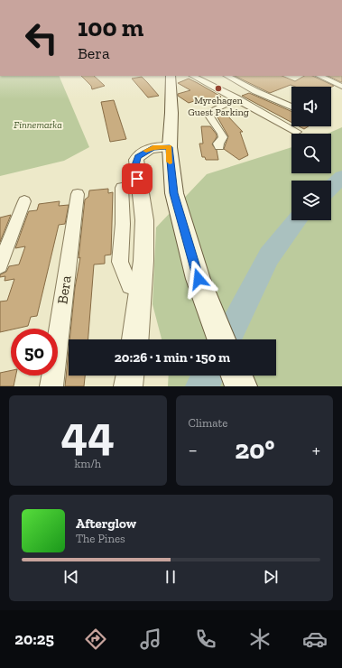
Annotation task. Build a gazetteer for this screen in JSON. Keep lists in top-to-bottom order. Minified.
{"streets":{"street":["Bera"]},"parks":["Finnemarka"],"places":["Myrehagen Guest Parking"],"page":{"turn":["100 m","Bera"],"limit":"50","trip":"20:26 · 1 min · 150 m","tile":[["44","km/h"],"Climate"],"heat":["−","20°","+"],"song":["Afterglow","The Pines"],"tabs":"20:25"}}
